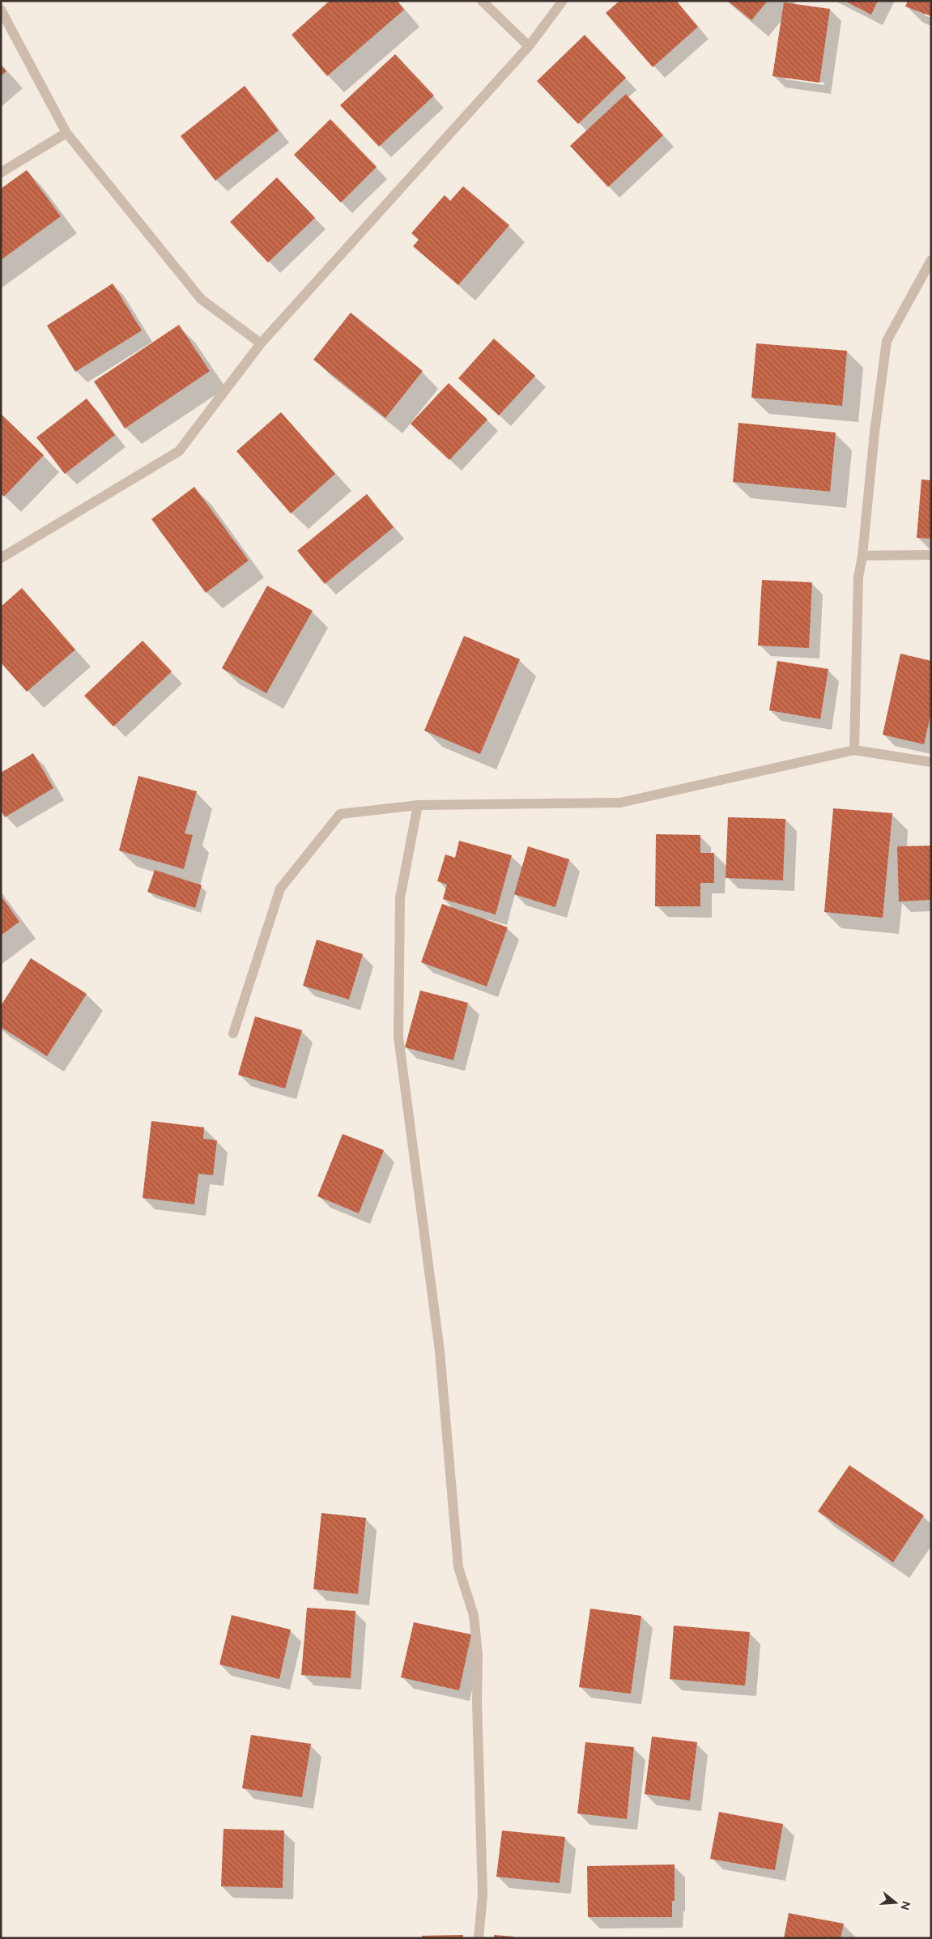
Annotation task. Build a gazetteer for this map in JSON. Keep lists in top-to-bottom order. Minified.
{"north":"right"}
